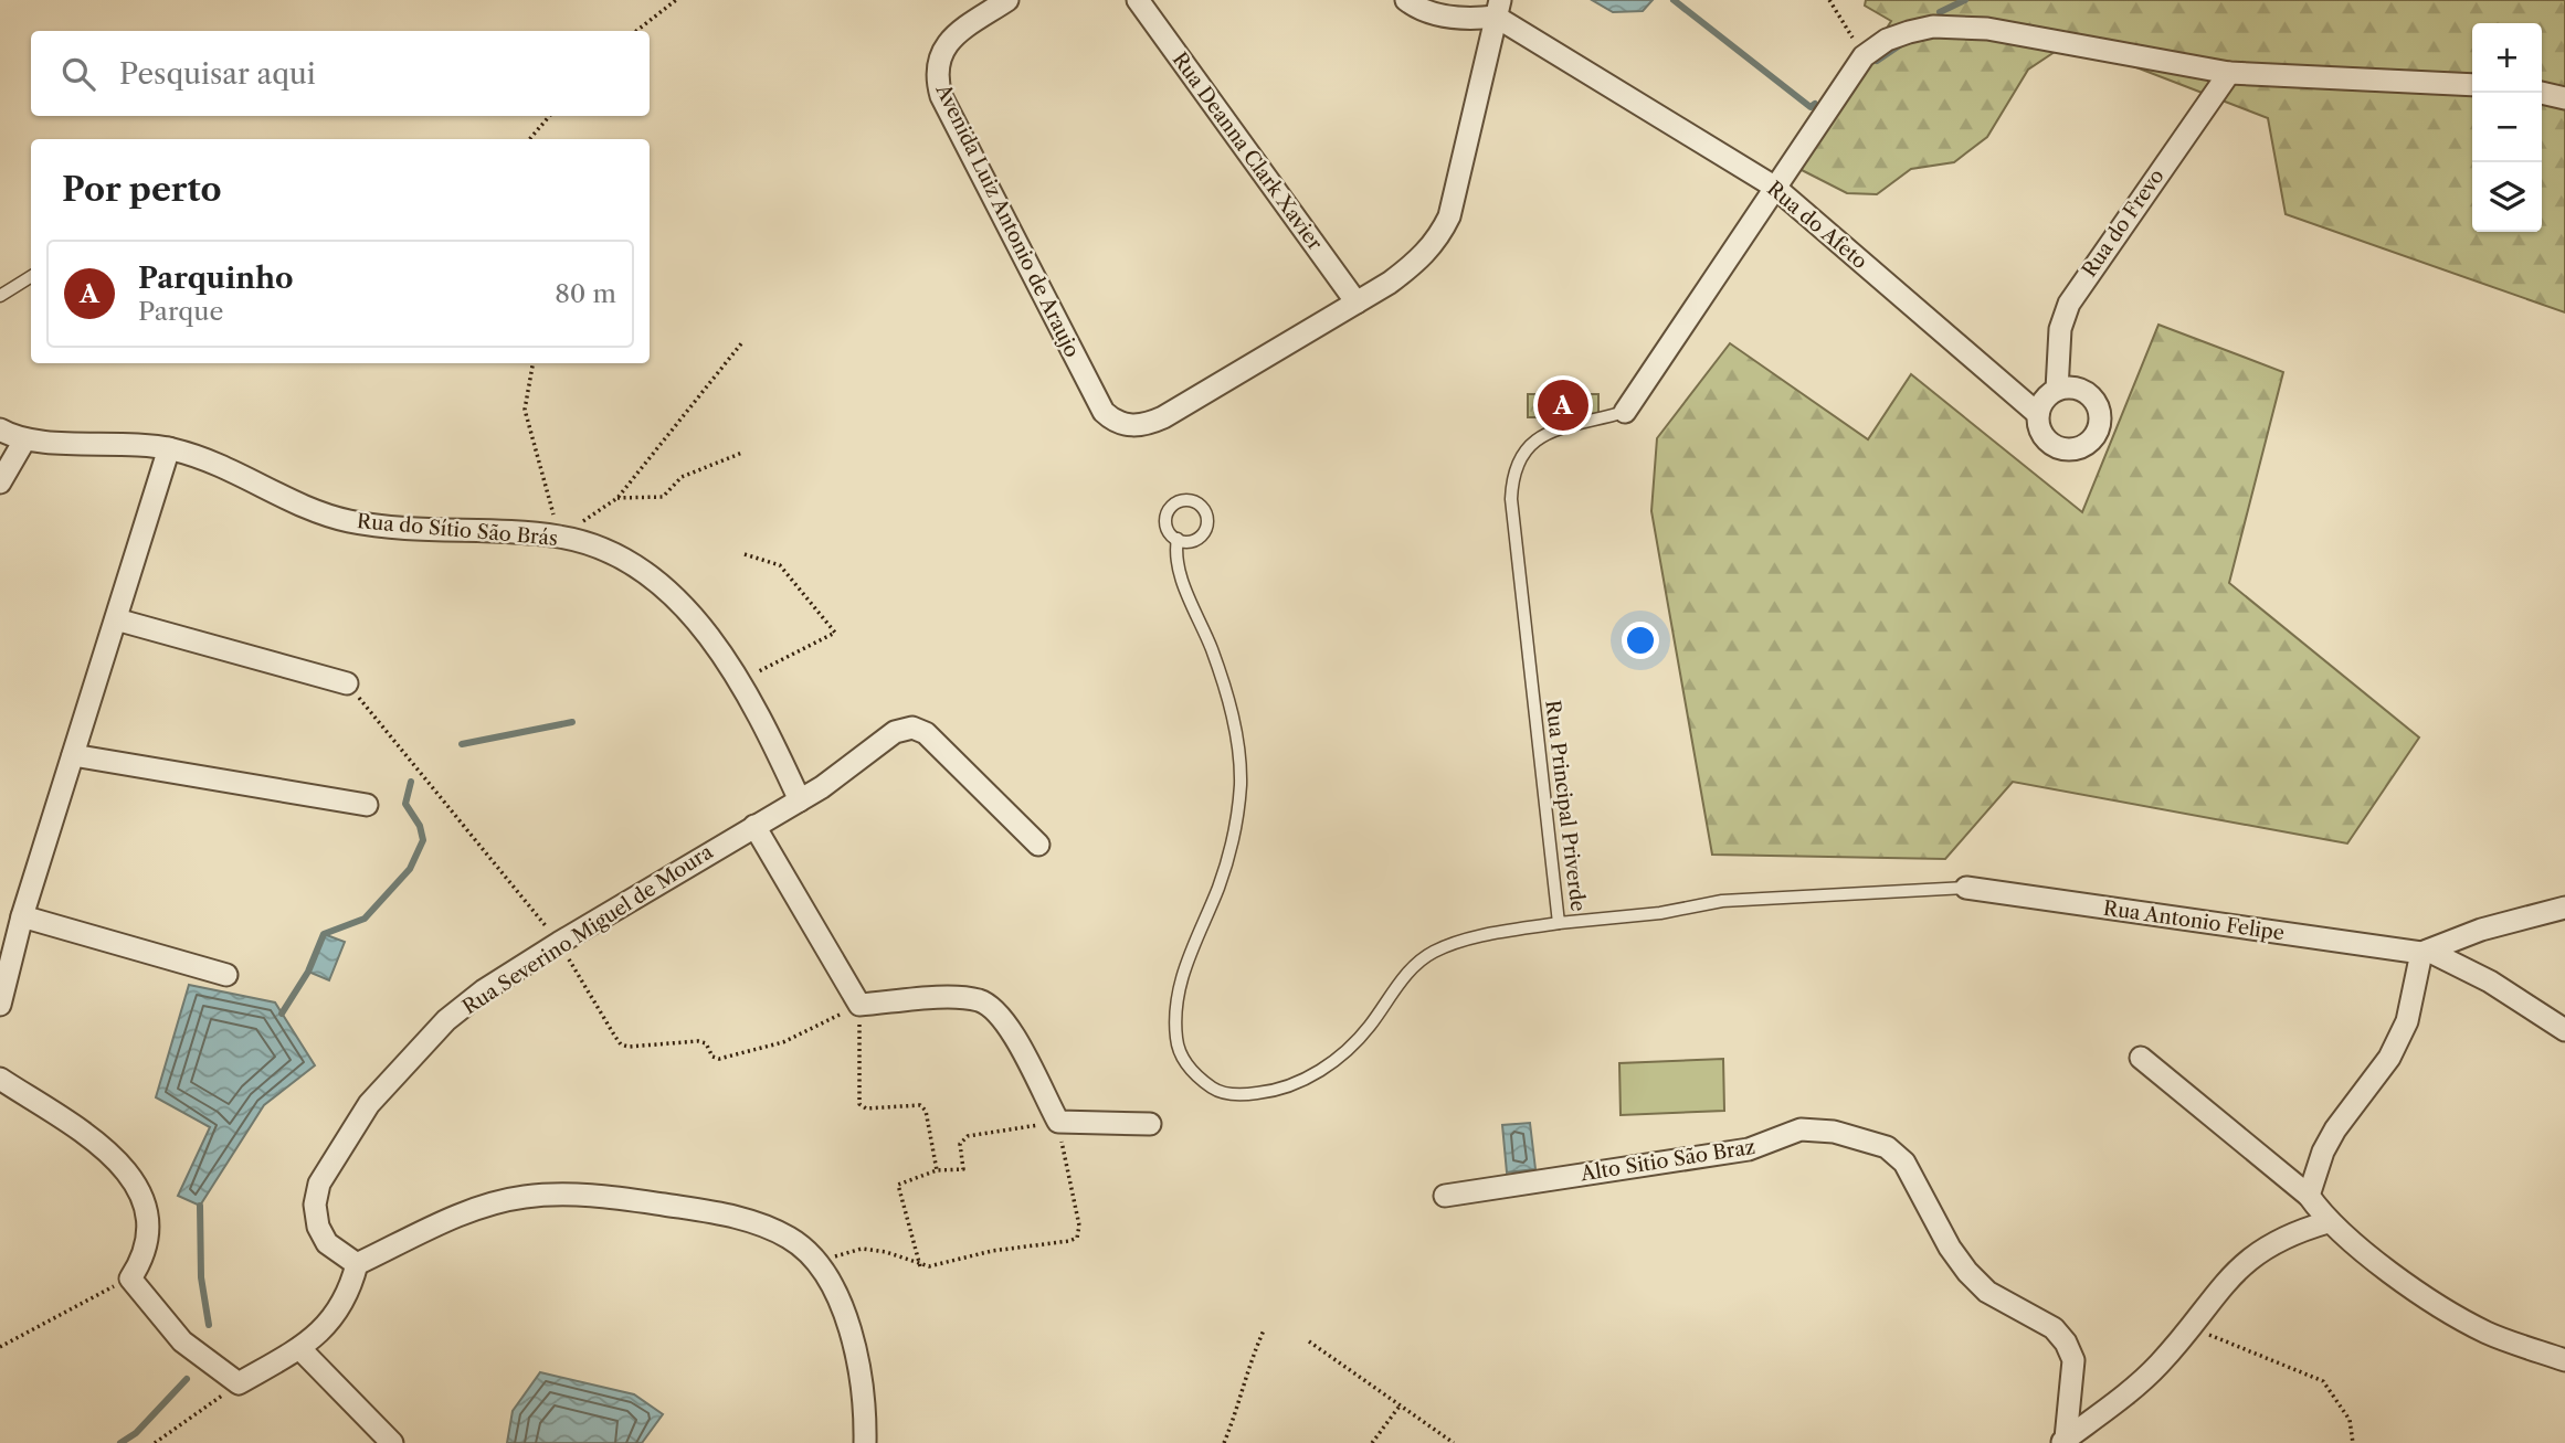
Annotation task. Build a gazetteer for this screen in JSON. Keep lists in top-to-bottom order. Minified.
{"streets":{"street":["Rua Deanna Clark Xavier","Avenida Luiz Antonio de Araujo","Rua do Frevo","Rua do Afeto","Rua do Sítio São Brás","Rua Antonio Felipe","Rua Severino Miguel de Moura","Alto Sitio São Braz"],"lane":["Rua Principal Priverde"]},"crossings":[["Rua Deanna Clark Xavier","Avenida Luiz Antonio de Araujo"],["Rua do Frevo","Rua do Afeto"],["Rua do Sítio São Brás","Rua Severino Miguel de Moura"],["Rua Principal Priverde","Rua Antonio Felipe"]],"page":{"map_buttons":["+","−"],"search":"Pesquisar aqui","heading":"Por perto","list":[{"mark":"A","name":"Parquinho","note":"Parque","value":"80 m"}],"pins":"A"}}
